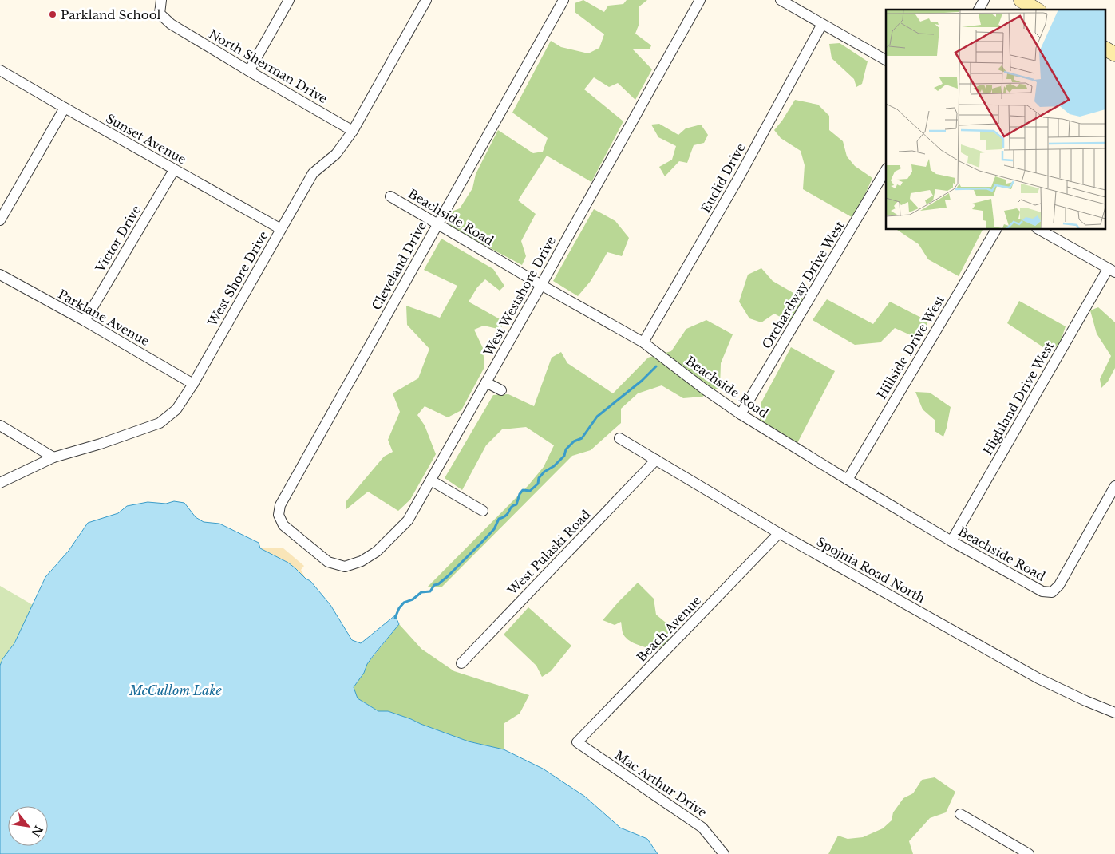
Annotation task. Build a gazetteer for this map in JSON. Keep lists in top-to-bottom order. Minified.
{"streets":{"street":["North Sherman Drive","Sunset Avenue","Euclid Drive","Beachside Road","Victor Drive","Cleveland Drive","West Shore Drive","Orchardway Drive West","West Westshore Drive","Parklane Avenue","Hillside Drive West","Highland Drive West","West Pulaski Road","Spojnia Road North","Beach Avenue","Mac Arthur Drive"]},"crossings":[["North Sherman Drive","West Shore Drive"],["Sunset Avenue","Victor Drive"],["Sunset Avenue","West Shore Drive"],["Euclid Drive","Beachside Road"],["Beachside Road","Cleveland Drive"],["Beachside Road","Orchardway Drive West"],["Beachside Road","West Westshore Drive"],["Beachside Road","Hillside Drive West"],["Beachside Road","Highland Drive West"],["Victor Drive","Parklane Avenue"],["Cleveland Drive","West Westshore Drive"],["West Shore Drive","Parklane Avenue"],["West Pulaski Road","Spojnia Road North"],["Spojnia Road North","Beach Avenue"],["Beach Avenue","Mac Arthur Drive"]],"water":["McCullom Lake"],"places":["Parkland School"],"north":"bottom right"}
